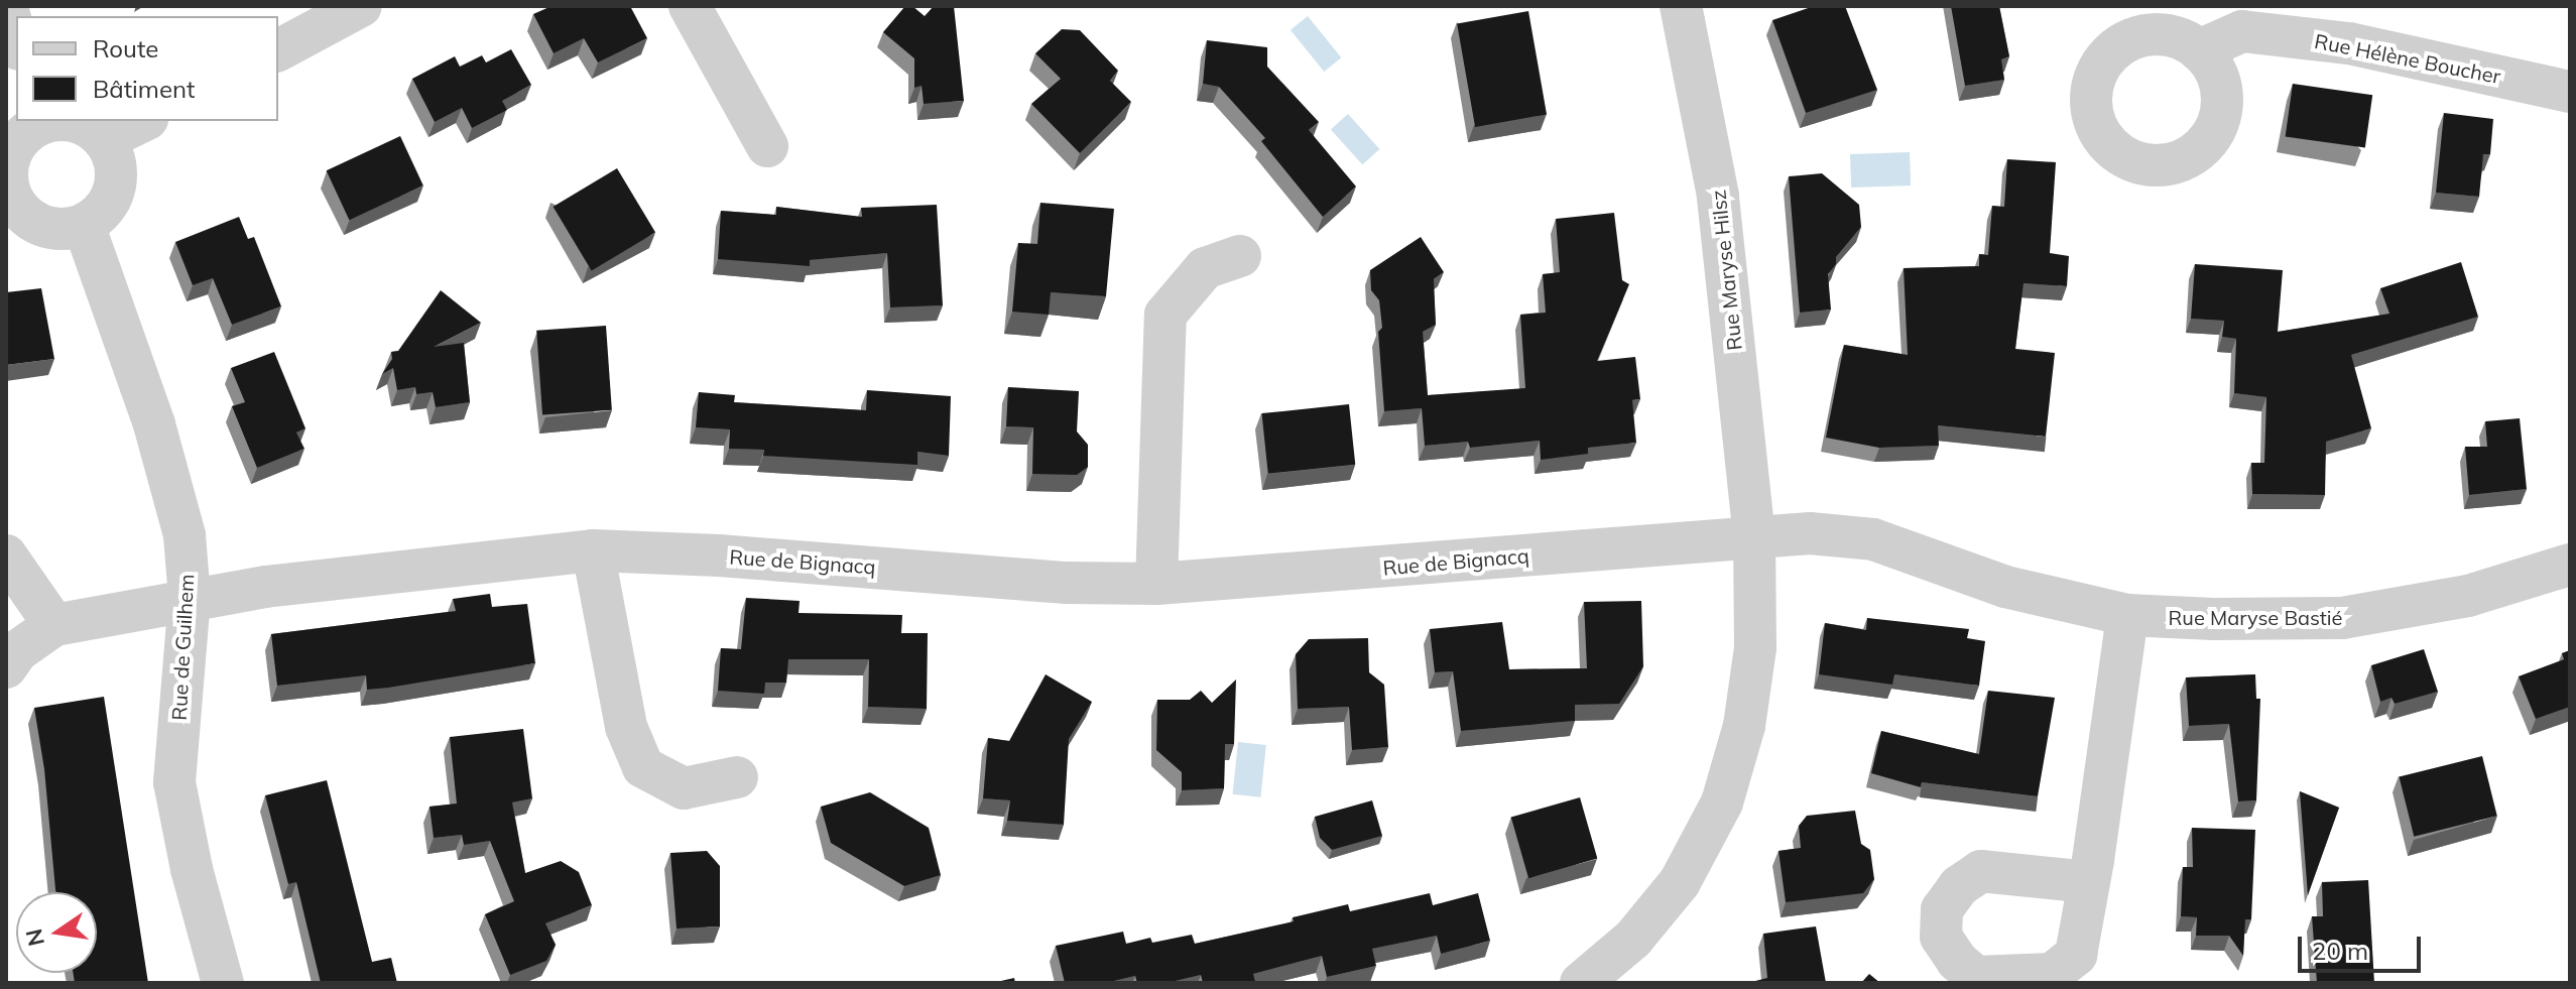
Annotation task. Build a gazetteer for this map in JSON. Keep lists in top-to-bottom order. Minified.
{"streets":{"street":["Rue Hélène Boucher","Rue Maryse Hilsz","Rue de Bignacq","Rue Maryse Bastié","Rue de Guilhem"]},"crossings":[["Rue Maryse Hilsz","Rue de Bignacq"],["Rue Maryse Hilsz","Rue Maryse Bastié"],["Rue de Bignacq","Rue Maryse Bastié"],["Rue de Bignacq","Rue de Guilhem"]],"legend":["Route","Bâtiment"],"scale_bar":"20 m","north":"left"}
